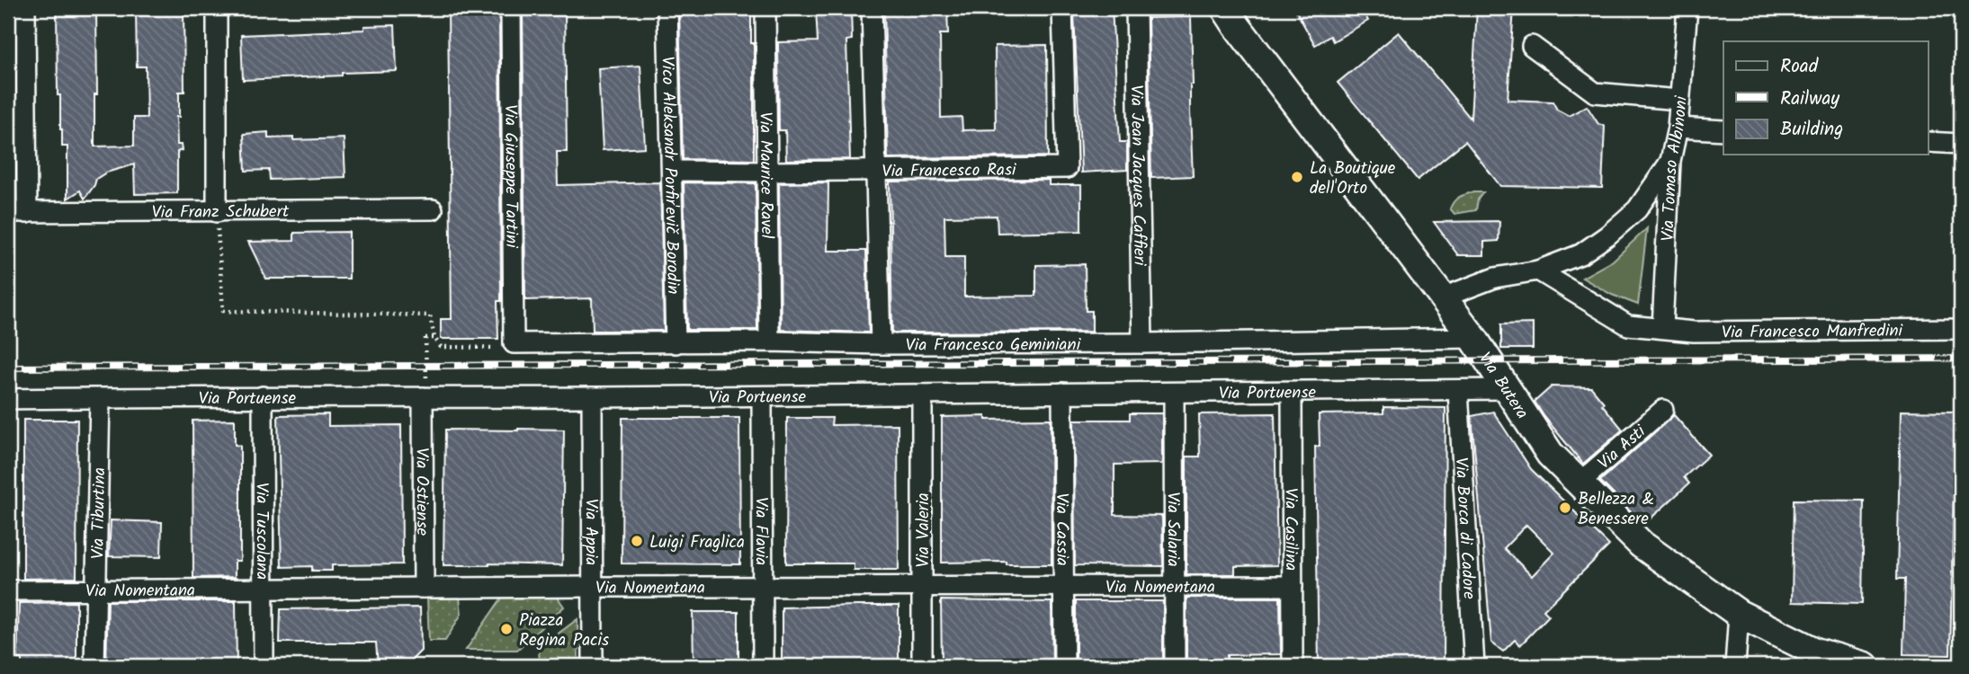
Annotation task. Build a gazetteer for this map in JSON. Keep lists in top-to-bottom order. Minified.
{"streets":{"street":["Via Tomaso Albinoni","Via Francesco Rasi","Via Maurice Ravel","Via Giuseppe Tartini","Vico Aleksandr Porfir'evič Borodin","Via Jean Jacques Caffieri","Via Franz Schubert","Via Francesco Manfredini","Via Francesco Geminiani","Via Butera","Via Portuense","Via Asti","Via Ostiense","Via Tiburtina","Via Borca di Cadore","Via Cassia","Via Salaria","Via Casilina","Via Valeria","Via Tuscolana","Via Flavia","Via Appia","Via Nomentana"]},"crossings":[["Via Tomaso Albinoni","Via Francesco Manfredini"],["Via Francesco Rasi","Via Maurice Ravel"],["Via Francesco Rasi","Vico Aleksandr Porfir'evič Borodin"],["Via Maurice Ravel","Via Francesco Geminiani"],["Via Giuseppe Tartini","Via Francesco Geminiani"],["Vico Aleksandr Porfir'evič Borodin","Via Francesco Geminiani"],["Via Jean Jacques Caffieri","Via Francesco Geminiani"],["Via Francesco Geminiani","Via Butera"],["Via Butera","Via Portuense"],["Via Butera","Via Asti"],["Via Portuense","Via Ostiense"],["Via Portuense","Via Tiburtina"],["Via Portuense","Via Borca di Cadore"],["Via Portuense","Via Cassia"],["Via Portuense","Via Salaria"],["Via Portuense","Via Casilina"],["Via Portuense","Via Valeria"],["Via Portuense","Via Tuscolana"],["Via Portuense","Via Flavia"],["Via Portuense","Via Appia"],["Via Ostiense","Via Nomentana"],["Via Tiburtina","Via Nomentana"],["Via Cassia","Via Nomentana"],["Via Salaria","Via Nomentana"],["Via Casilina","Via Nomentana"],["Via Valeria","Via Nomentana"],["Via Tuscolana","Via Nomentana"],["Via Flavia","Via Nomentana"],["Via Appia","Via Nomentana"]],"places":["La Boutique dell'Orto","Bellezza & Benessere","Luigi Fraglica","Piazza Regina Pacis"],"legend":["Road","Railway","Building"]}
